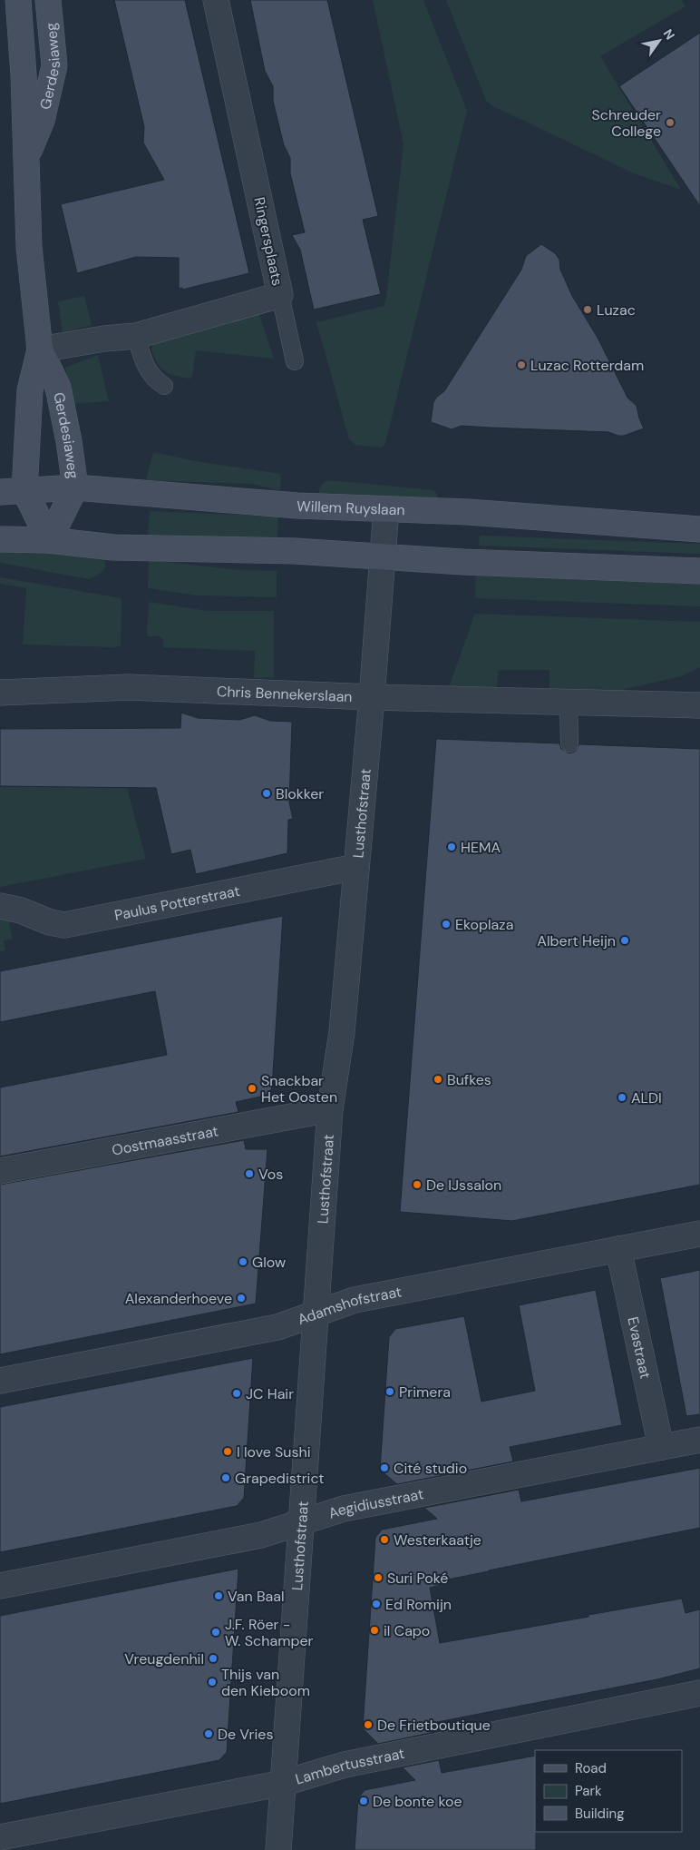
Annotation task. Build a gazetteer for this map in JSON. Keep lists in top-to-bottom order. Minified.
{"streets":{"street":["Gerdesiaweg","Ringersplaats","Willem Ruyslaan","Chris Bennekerslaan","Lusthofstraat","Paulus Potterstraat","Oostmaasstraat","Adamshofstraat","Evastraat","Aegidiusstraat","Lambertusstraat"]},"crossings":[["Gerdesiaweg","Ringersplaats"],["Gerdesiaweg","Willem Ruyslaan"],["Willem Ruyslaan","Lusthofstraat"],["Chris Bennekerslaan","Lusthofstraat"],["Lusthofstraat","Paulus Potterstraat"],["Lusthofstraat","Oostmaasstraat"],["Lusthofstraat","Adamshofstraat"],["Lusthofstraat","Aegidiusstraat"],["Lusthofstraat","Lambertusstraat"],["Adamshofstraat","Evastraat"],["Evastraat","Aegidiusstraat"]],"places":["Schreuder College","Luzac","Luzac Rotterdam","Blokker","HEMA","Ekoplaza","Albert Heijn","Bufkes","Snackbar Het Oosten","ALDI","Vos","De IJssalon","Glow","Alexanderhoeve","Primera","JC Hair","I love Sushi","Cité studio","Grapedistrict","Westerkaatje","Suri Poké","Van Baal","Ed Romijn","il Capo","J.F. Röer - W. Schamper","Vreugdenhil","Thijs van den Kieboom","De Frietboutique","De Vries","De bonte koe"],"legend":["Road","Park","Building"],"north":"top right"}
